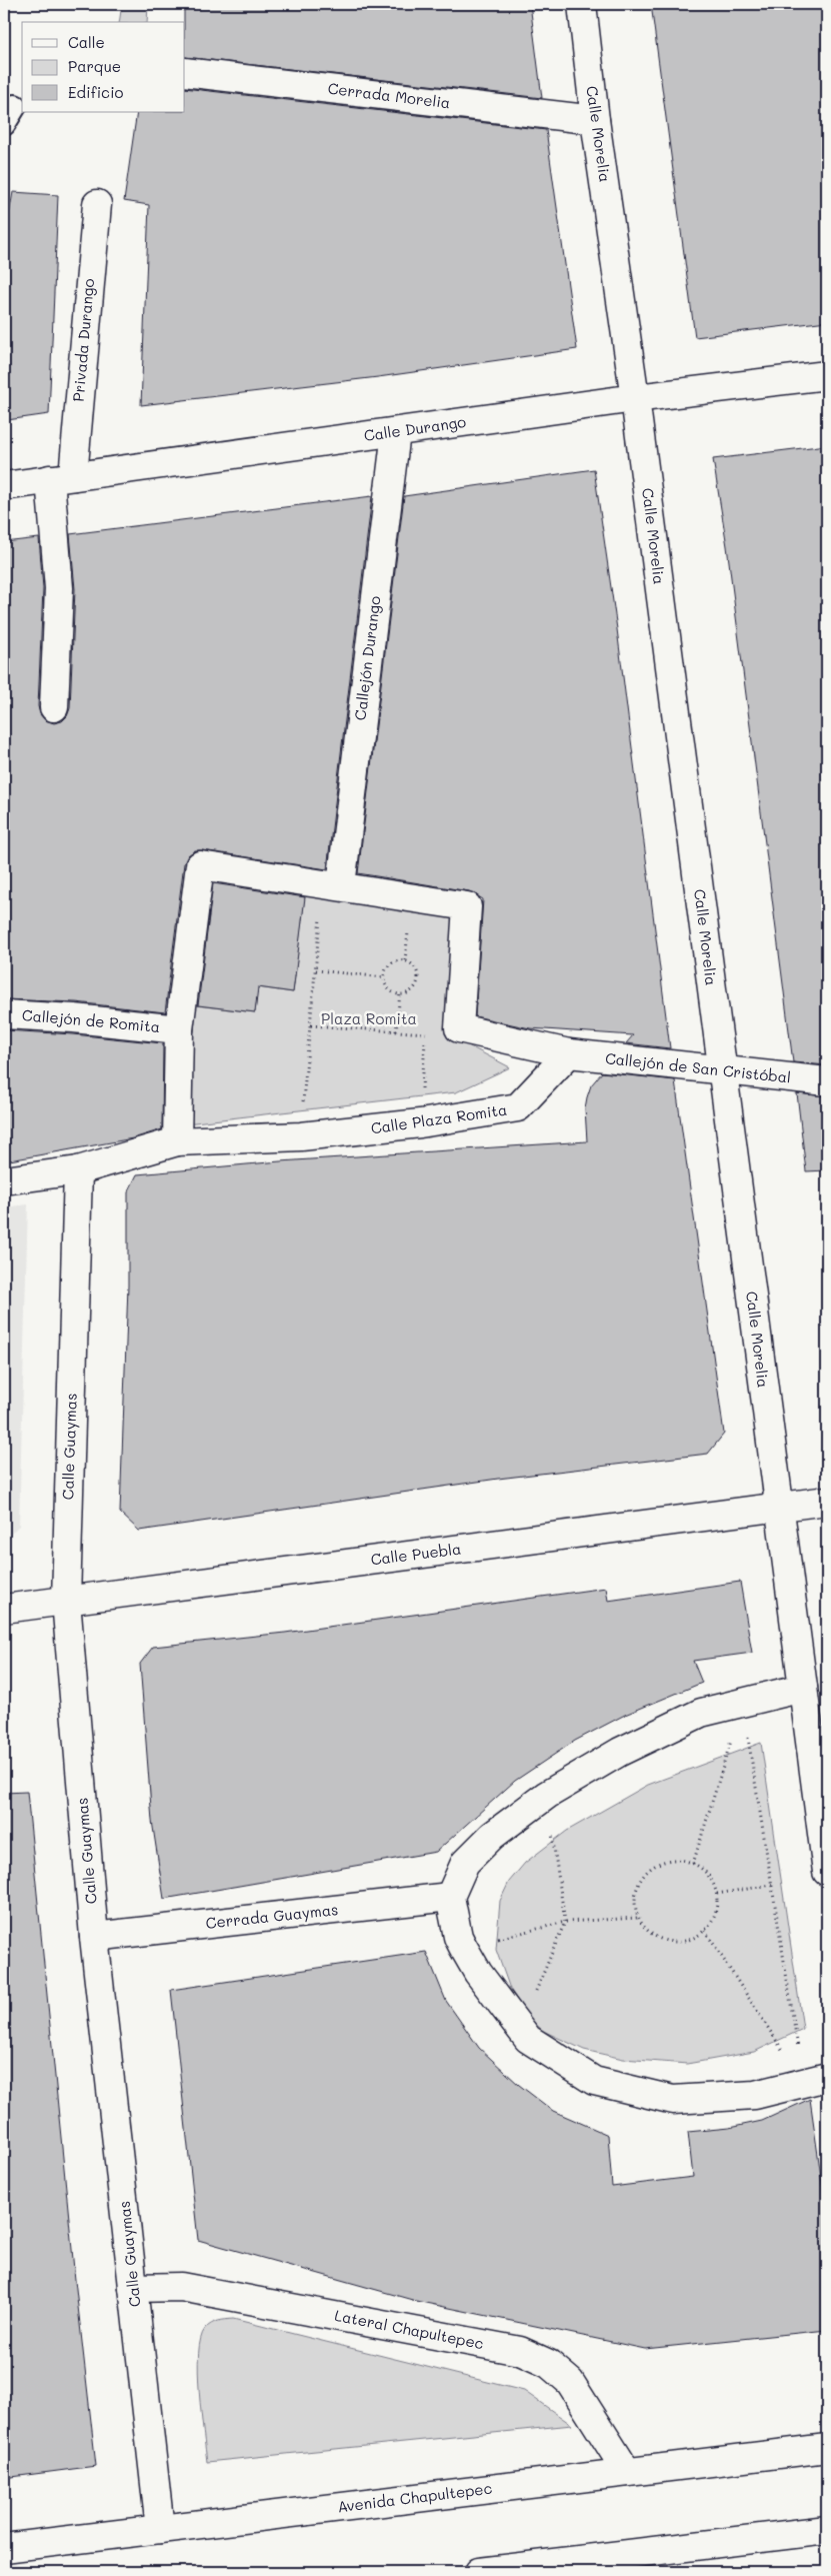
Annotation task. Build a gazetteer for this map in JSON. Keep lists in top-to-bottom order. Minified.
{"streets":{"street":["Cerrada Morelia","Calle Morelia","Privada Durango","Calle Durango","Callejón Durango","Callejón de Romita","Callejón de San Cristóbal","Calle Plaza Romita","Calle Guaymas","Calle Puebla","Cerrada Guaymas","Lateral Chapultepec","Avenida Chapultepec"]},"crossings":[["Cerrada Morelia","Calle Morelia"],["Calle Morelia","Calle Durango"],["Calle Morelia","Callejón de San Cristóbal"],["Calle Morelia","Calle Puebla"],["Privada Durango","Calle Durango"],["Calle Durango","Callejón Durango"],["Callejón de San Cristóbal","Calle Plaza Romita"],["Calle Plaza Romita","Calle Guaymas"],["Calle Guaymas","Calle Puebla"],["Calle Guaymas","Cerrada Guaymas"],["Calle Guaymas","Lateral Chapultepec"],["Calle Guaymas","Avenida Chapultepec"],["Lateral Chapultepec","Avenida Chapultepec"]],"parks":["Plaza Romita"],"legend":["Calle","Parque","Edificio"]}
